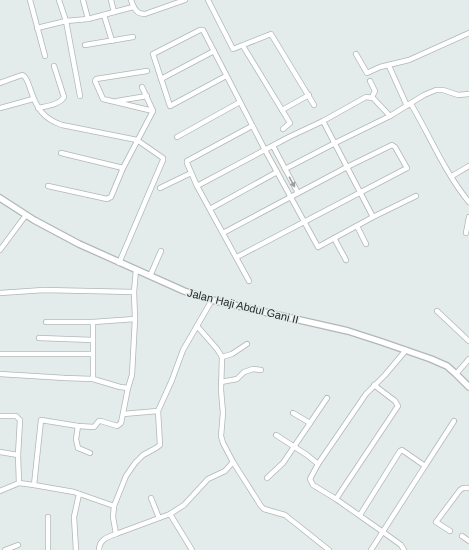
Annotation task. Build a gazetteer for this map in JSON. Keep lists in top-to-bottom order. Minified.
{"streets":{"street":["Jalan Haji Abdul Gani II"]}}
